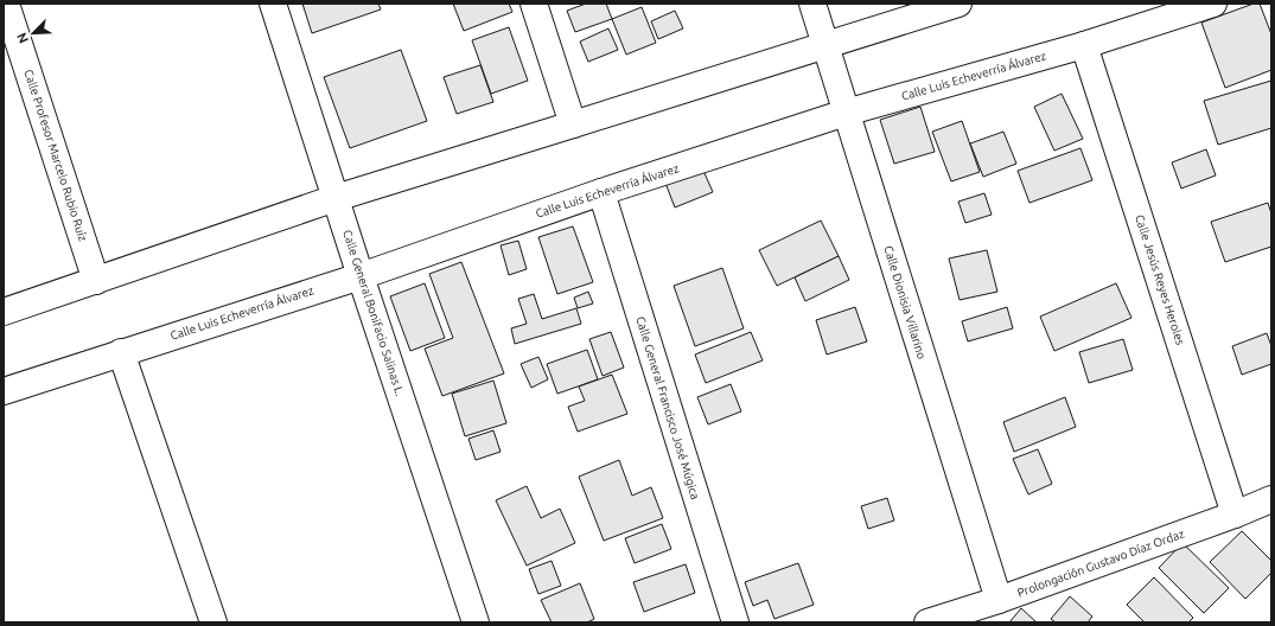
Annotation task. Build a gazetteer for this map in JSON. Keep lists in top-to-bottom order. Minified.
{"streets":{"street":["Calle Luis Echeverría Álvarez","Calle Profesor Marcelo Rubio Ruíz","Calle Jesús Reyes Heroles","Calle Dionisia Villarino","Calle General Bonifacio Salinas L.","Calle General Francisco José Múgica","Prolongación Gustavo Díaz Ordaz"]},"crossings":[["Calle Luis Echeverría Álvarez","Calle Jesús Reyes Heroles"],["Calle Luis Echeverría Álvarez","Calle Dionisia Villarino"],["Calle Luis Echeverría Álvarez","Calle General Bonifacio Salinas L."],["Calle Luis Echeverría Álvarez","Calle General Francisco José Múgica"],["Calle Jesús Reyes Heroles","Prolongación Gustavo Díaz Ordaz"],["Calle Dionisia Villarino","Prolongación Gustavo Díaz Ordaz"]],"north":"bottom left"}
